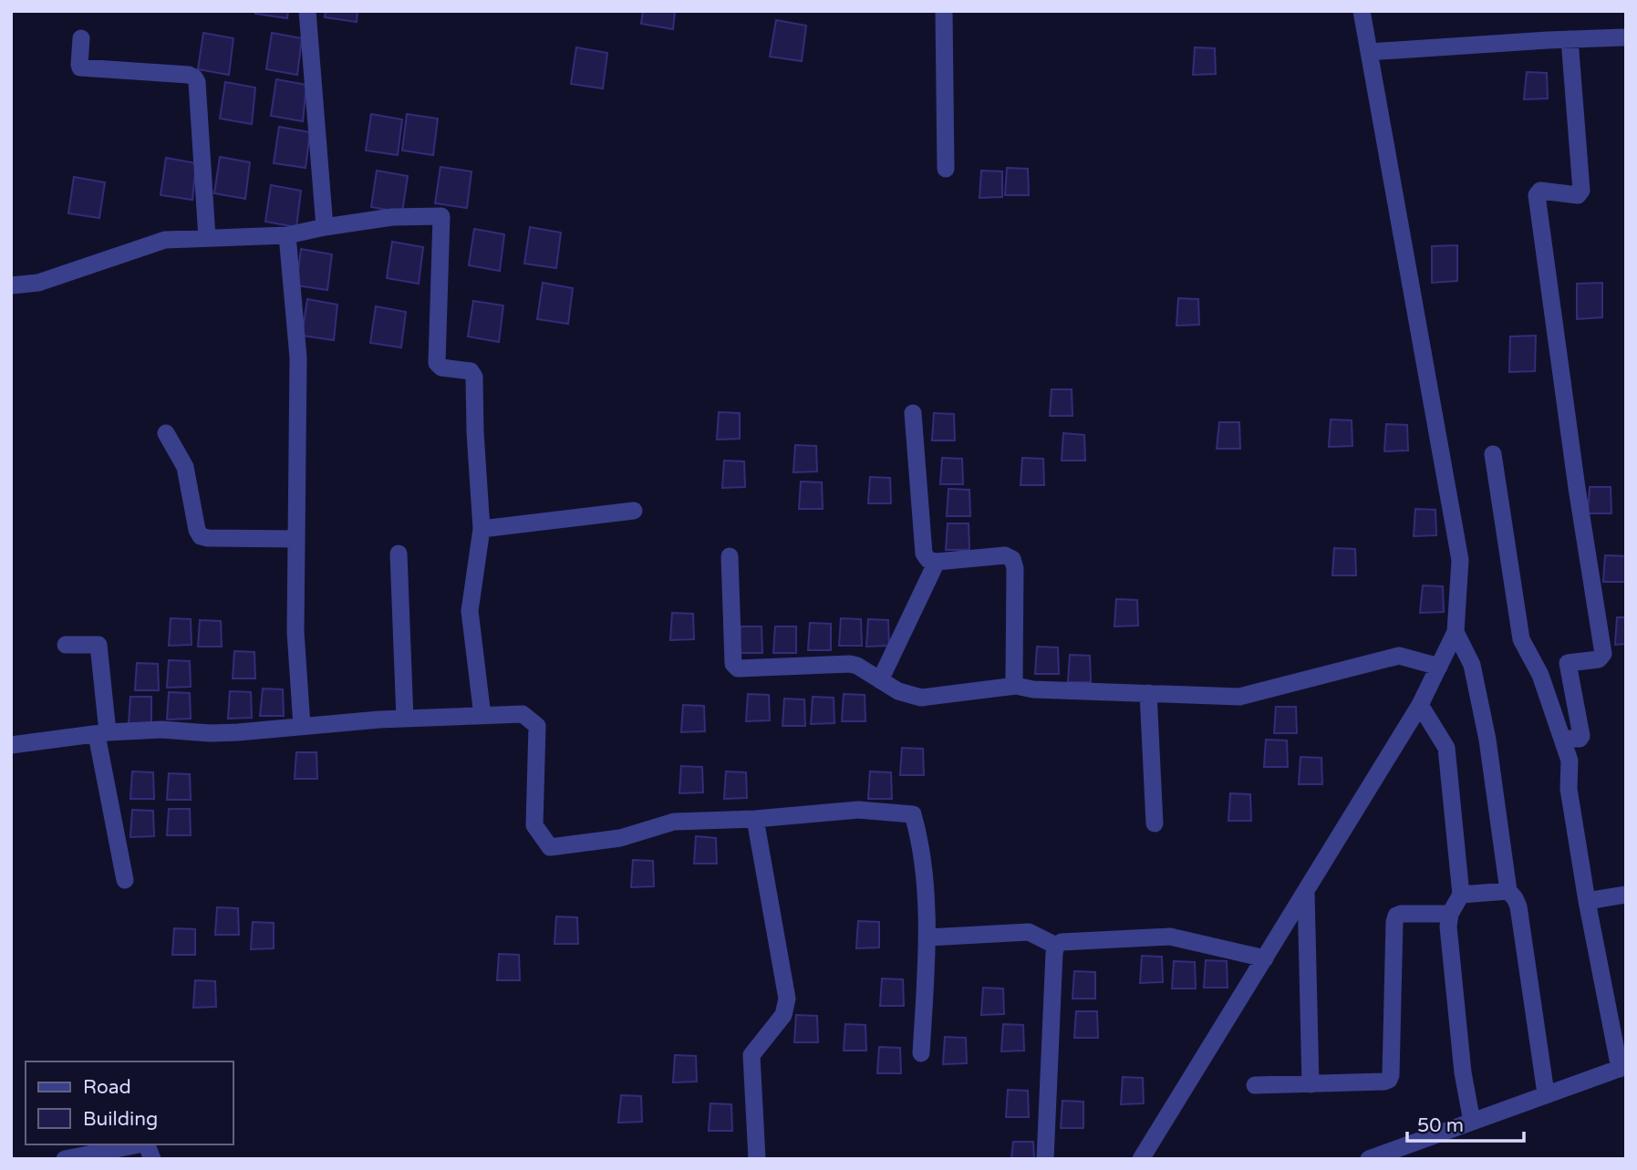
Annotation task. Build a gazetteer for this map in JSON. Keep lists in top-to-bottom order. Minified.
{"legend":["Road","Building"],"scale_bar":"50 m"}
